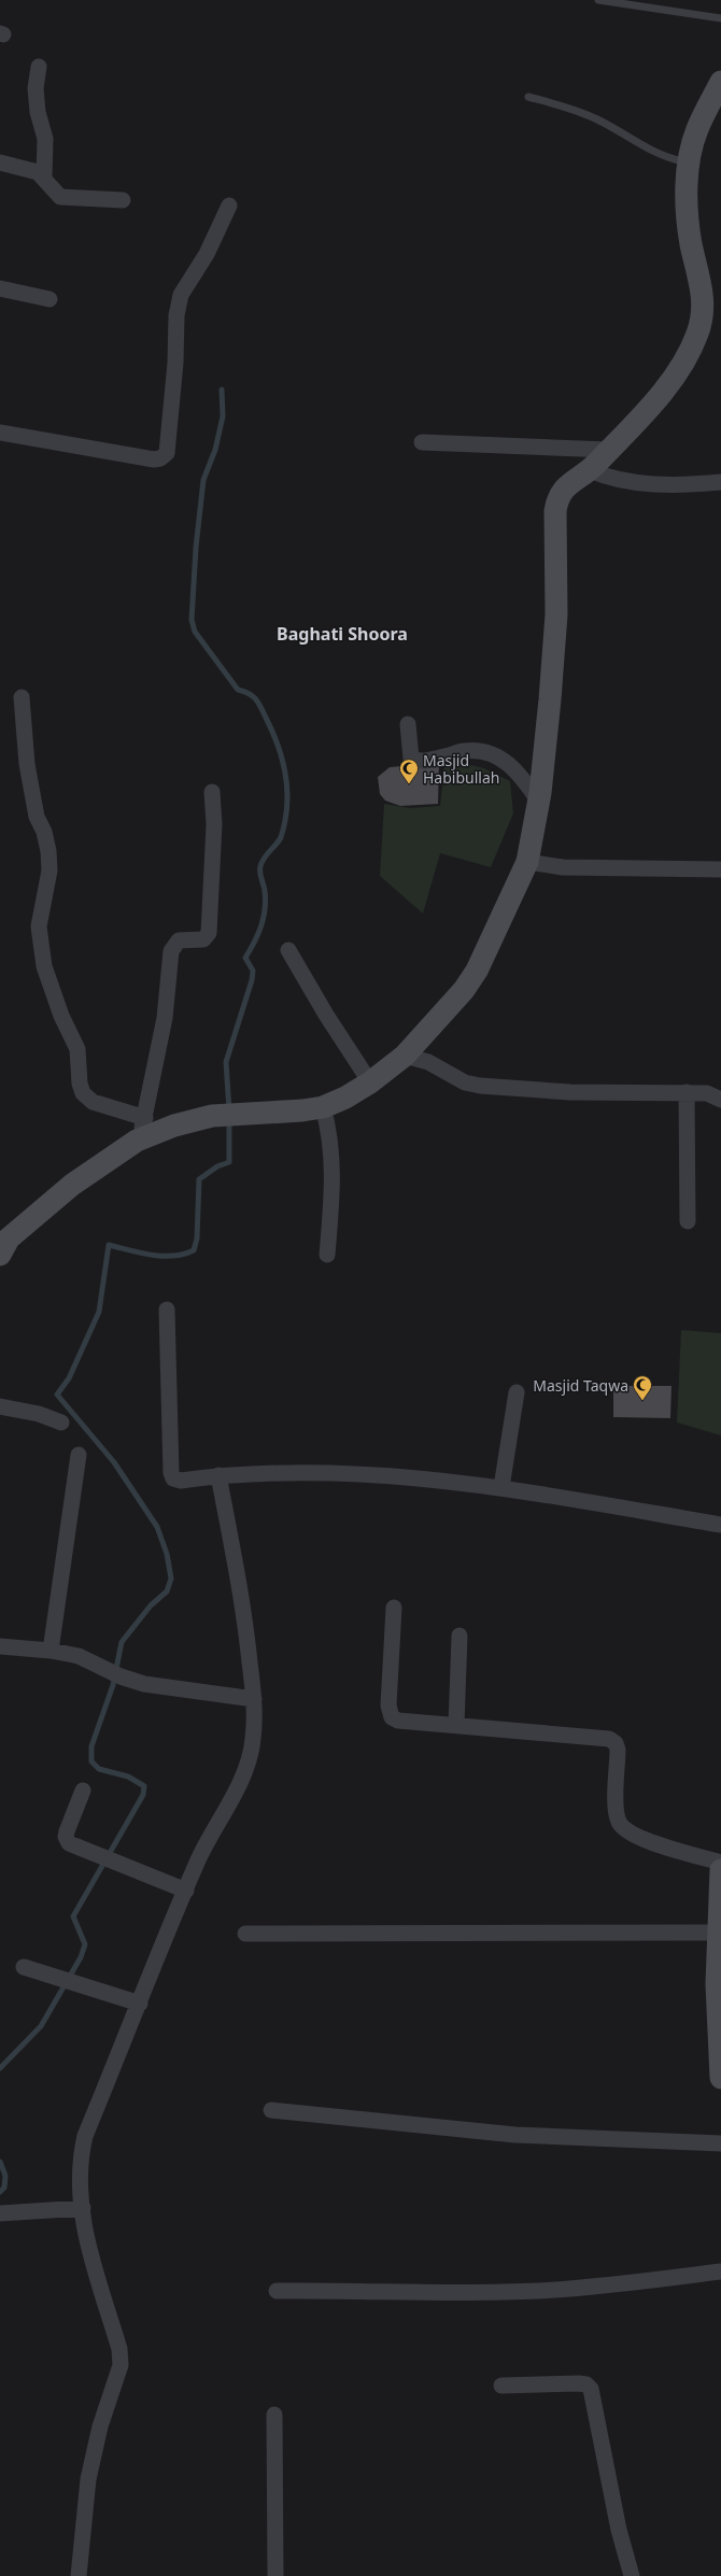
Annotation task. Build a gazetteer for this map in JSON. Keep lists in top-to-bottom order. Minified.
{"districts":["Baghati Shoora"],"places":{"mosque":["Masjid Habibullah","Masjid Taqwa"]}}
